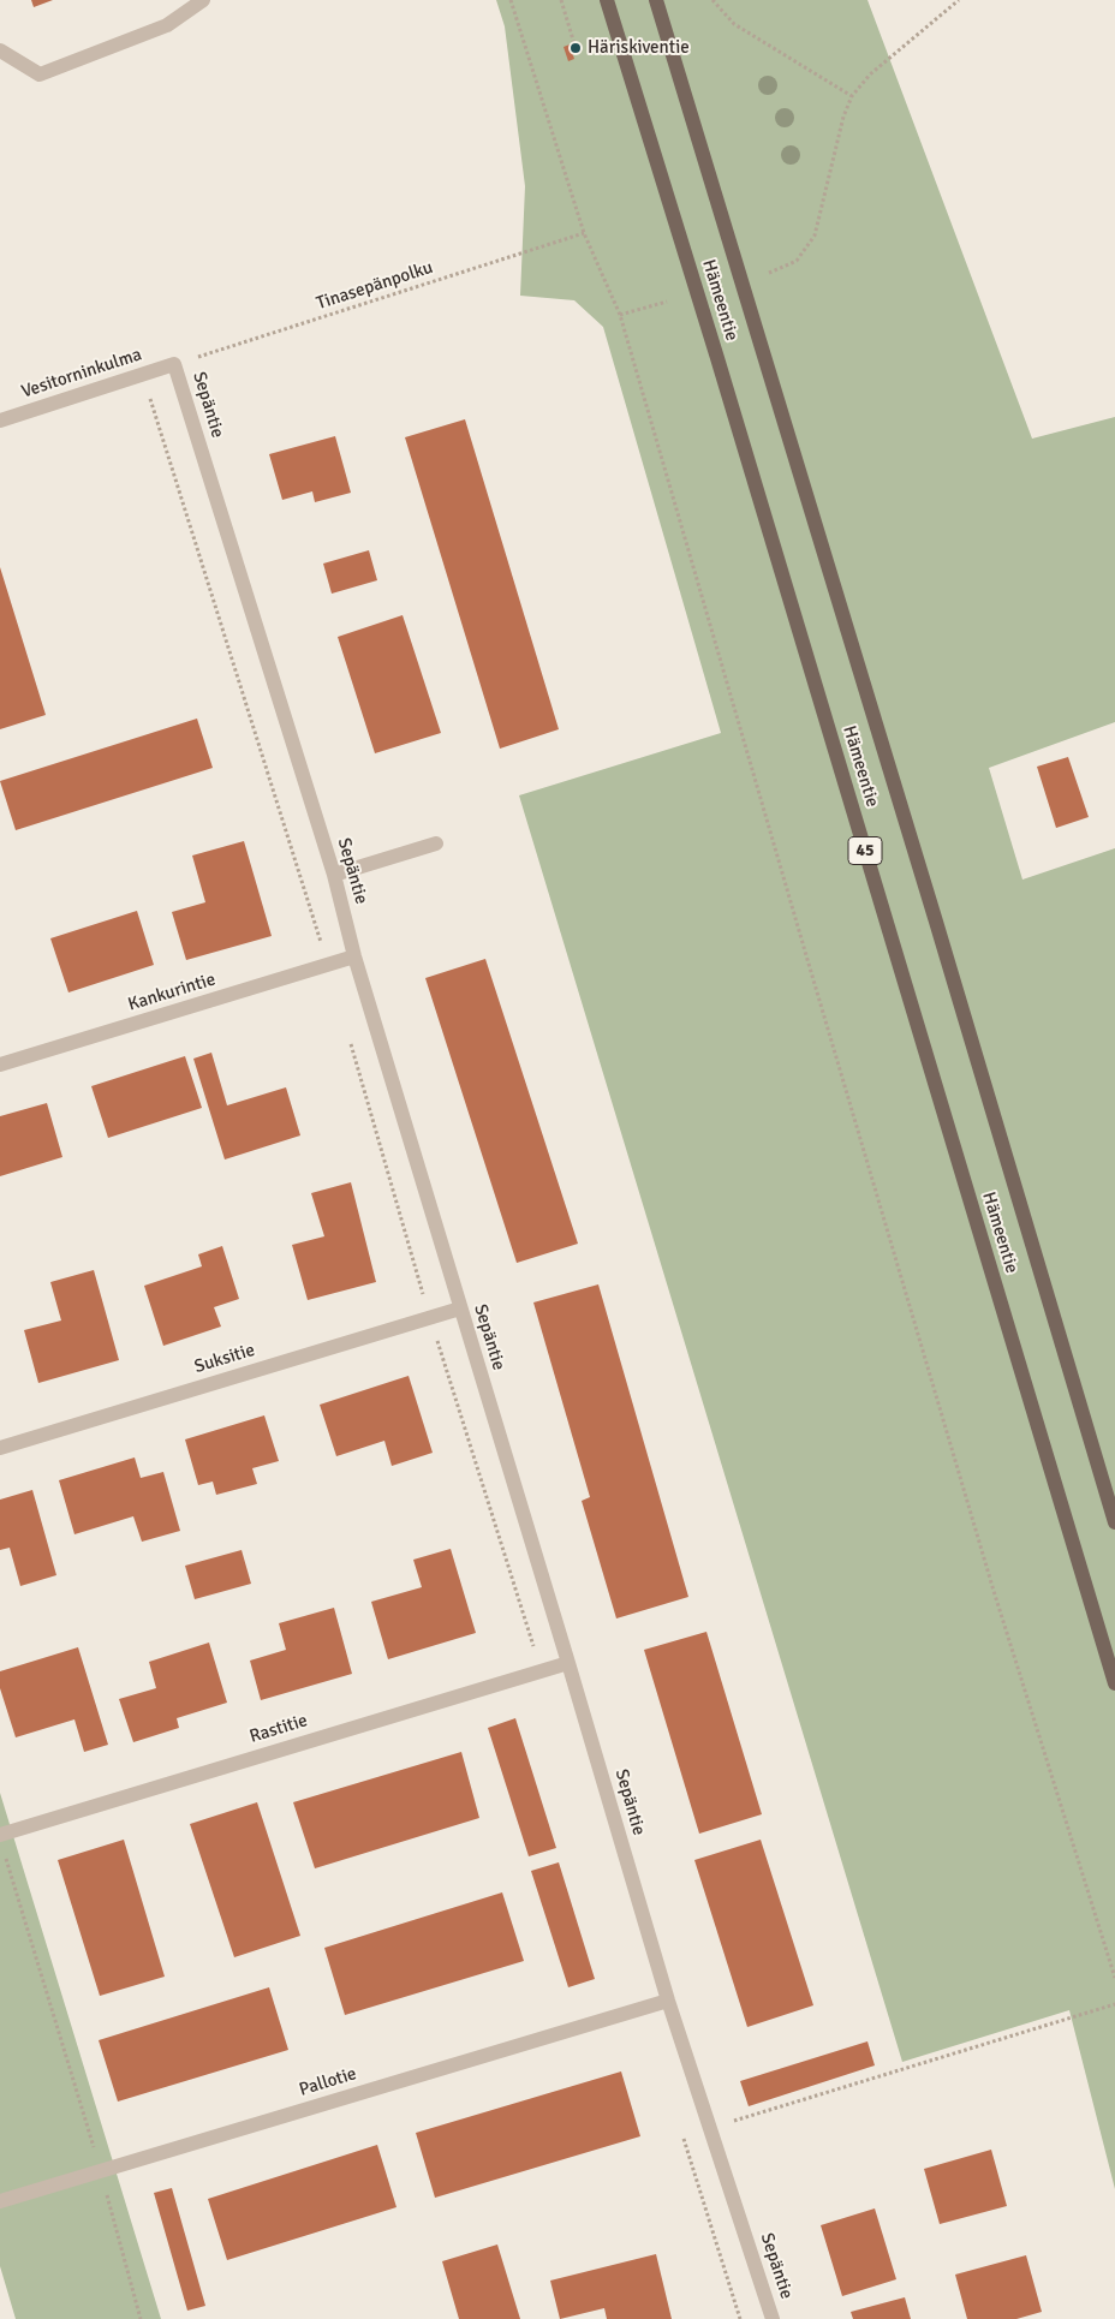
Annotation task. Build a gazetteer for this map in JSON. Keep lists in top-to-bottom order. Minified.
{"streets":{"main road":["Hämeentie","45"],"street":["Vesitorninkulma","Sepäntie","Kankurintie","Suksitie","Rastitie","Pallotie"],"path":["Tinasepänpolku"]},"crossings":[["Tinasepänpolku","Vesitorninkulma"],["Tinasepänpolku","Sepäntie"],["Vesitorninkulma","Sepäntie"],["Sepäntie","Kankurintie"],["Sepäntie","Suksitie"],["Sepäntie","Rastitie"],["Sepäntie","Pallotie"]],"places":["Häriskiventie"]}
